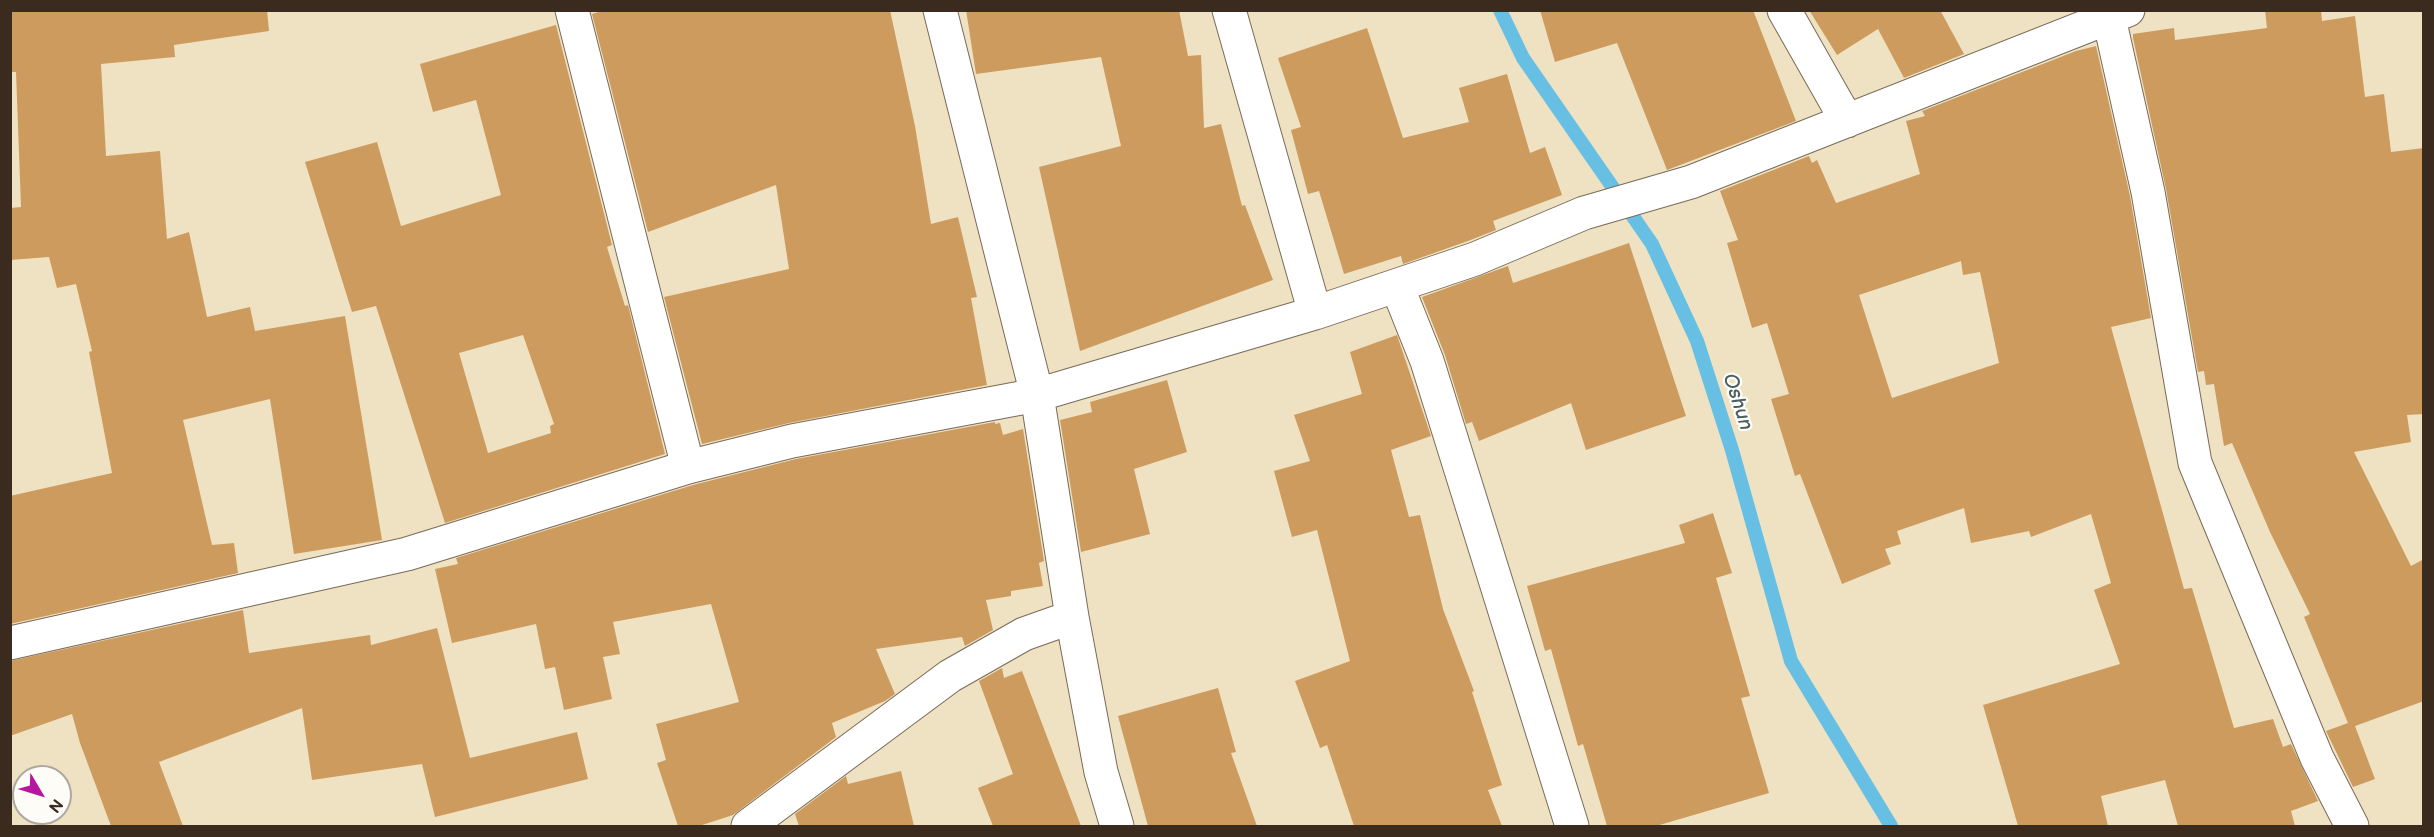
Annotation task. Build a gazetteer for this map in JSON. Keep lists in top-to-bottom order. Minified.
{"water":["Oshun"],"north":"bottom right"}
